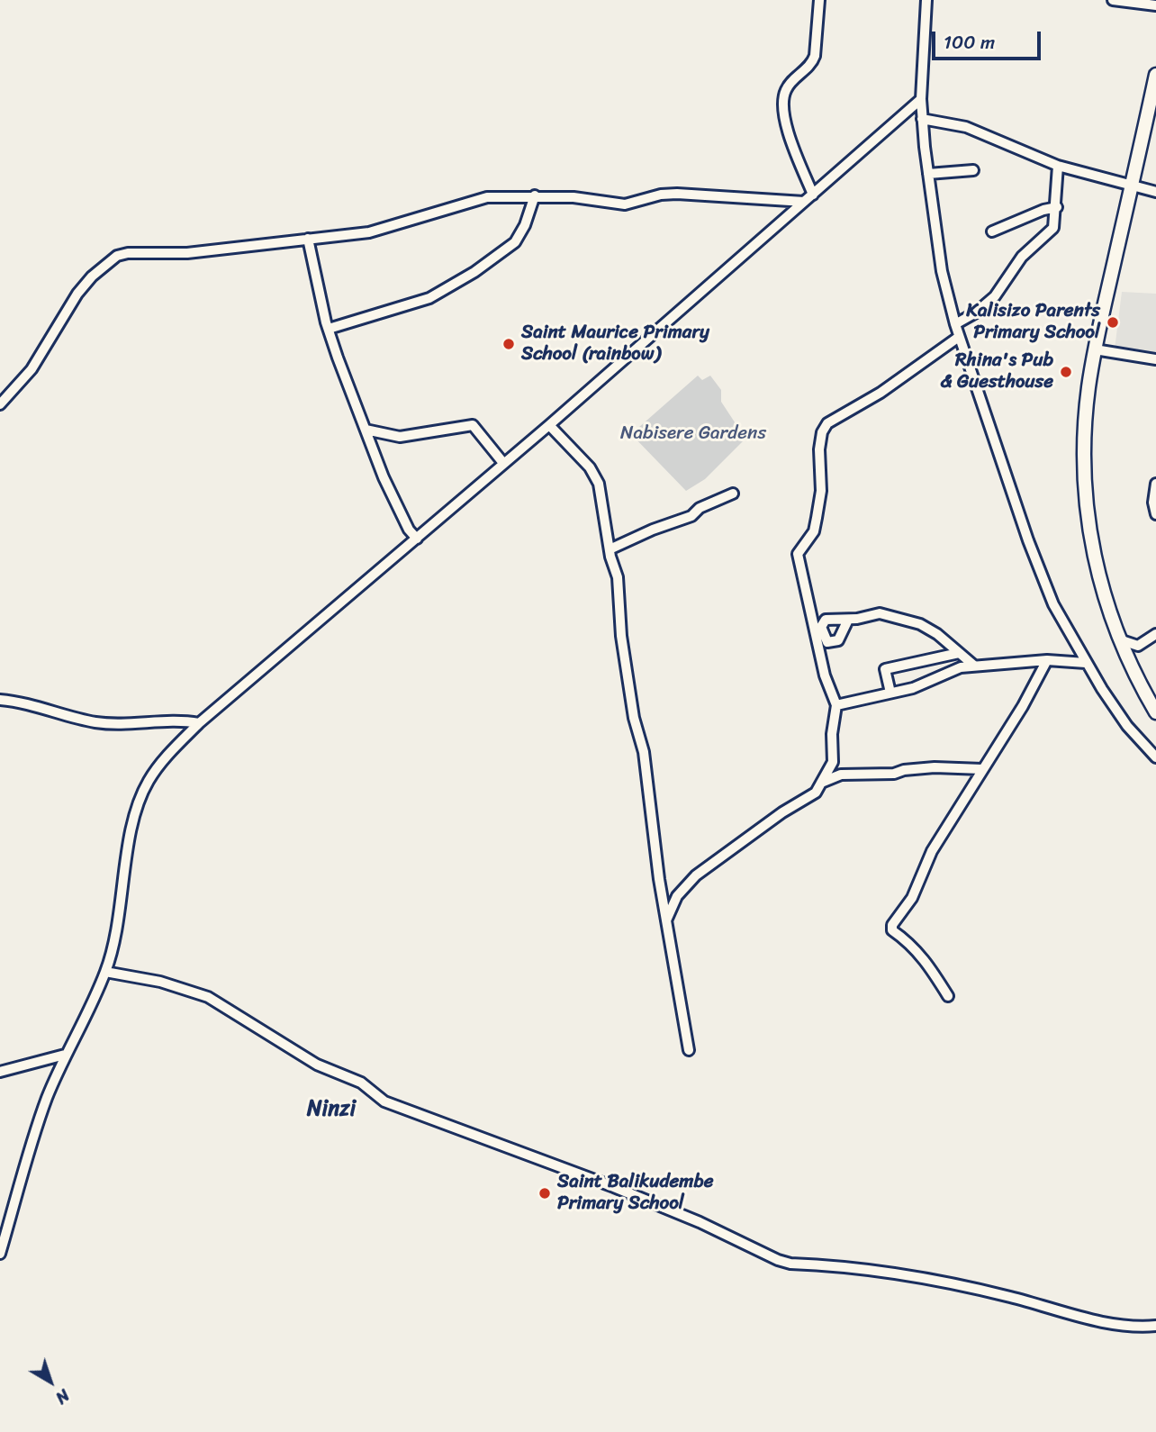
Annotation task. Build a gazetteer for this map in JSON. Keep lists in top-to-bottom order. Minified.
{"districts":["Ninzi"],"parks":["Nabisere Gardens"],"places":["Kalisizo Parents Primary School","Saint Maurice Primary School (rainbow)","Rhina's Pub & Guesthouse","Saint Balikudembe Primary School"],"scale_bar":"100 m","north":"bottom right"}
